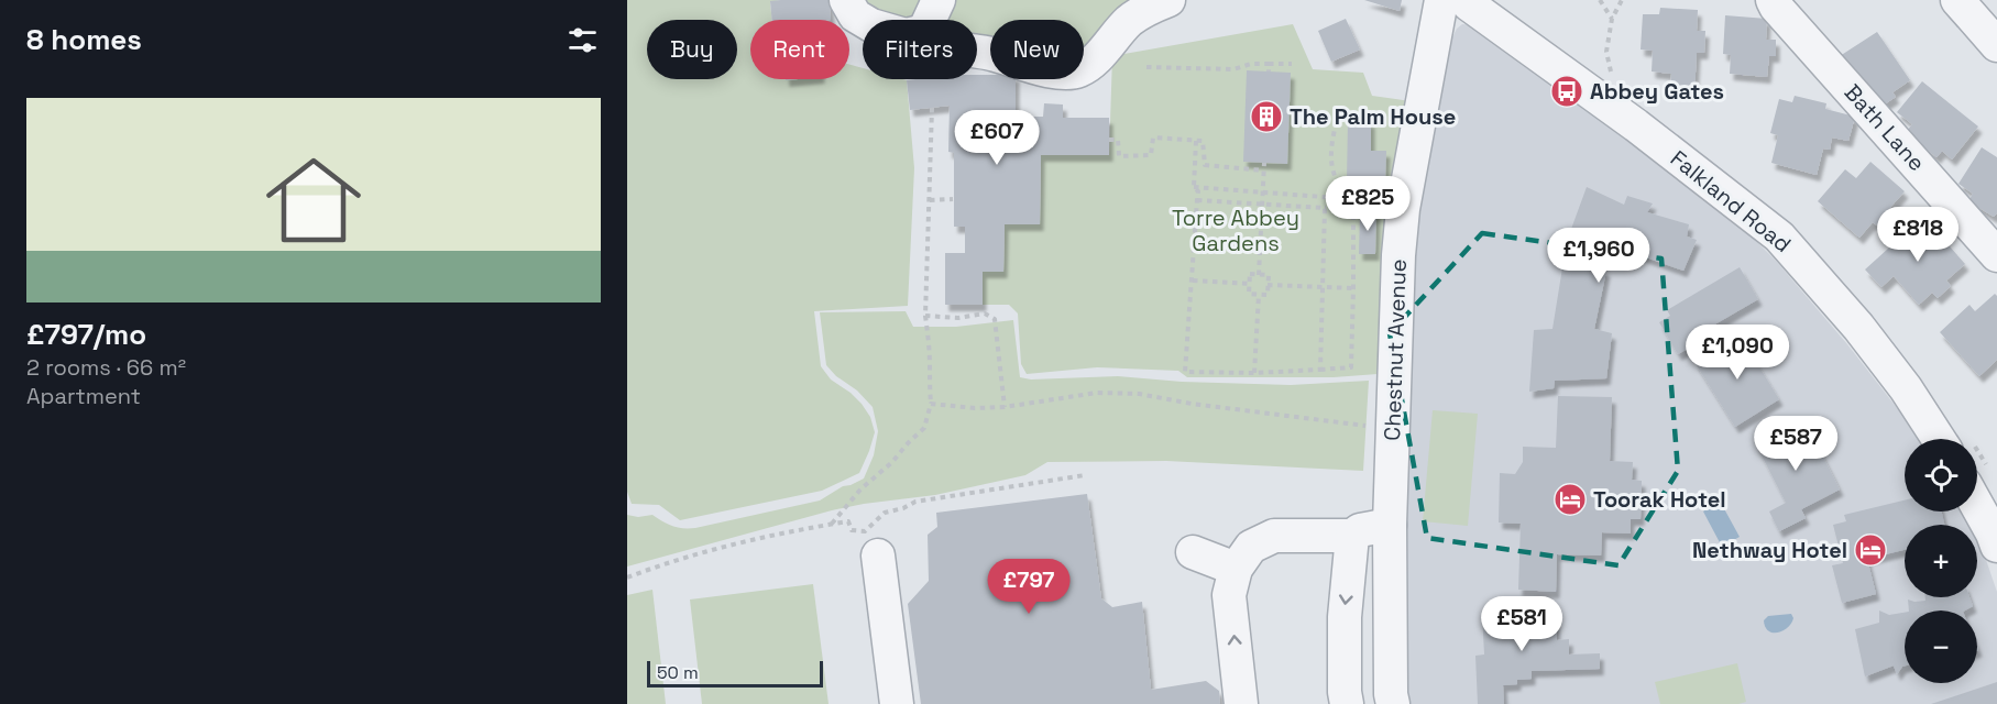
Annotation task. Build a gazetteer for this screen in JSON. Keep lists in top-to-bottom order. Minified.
{"streets":{"street":["Bath Lane","Falkland Road","Chestnut Avenue"]},"parks":["Torre Abbey Gardens"],"places":{"bus stop":["Abbey Gates"],"building":["The Palm House"],"hotel":["Toorak Hotel","Nethway Hotel"]},"scale_bar":"50 m","page":{"heading":"8 homes","chip":["Buy","Rent","Filters","New"],"list":[{"name":"£797/mo","note":"2 rooms · 66 m² · Apartment"}],"price":["£607","£825","£818","£1,960","£1,090","£587","£797","£581"],"map_buttons":["+","−"],"scale":"50 m"}}
